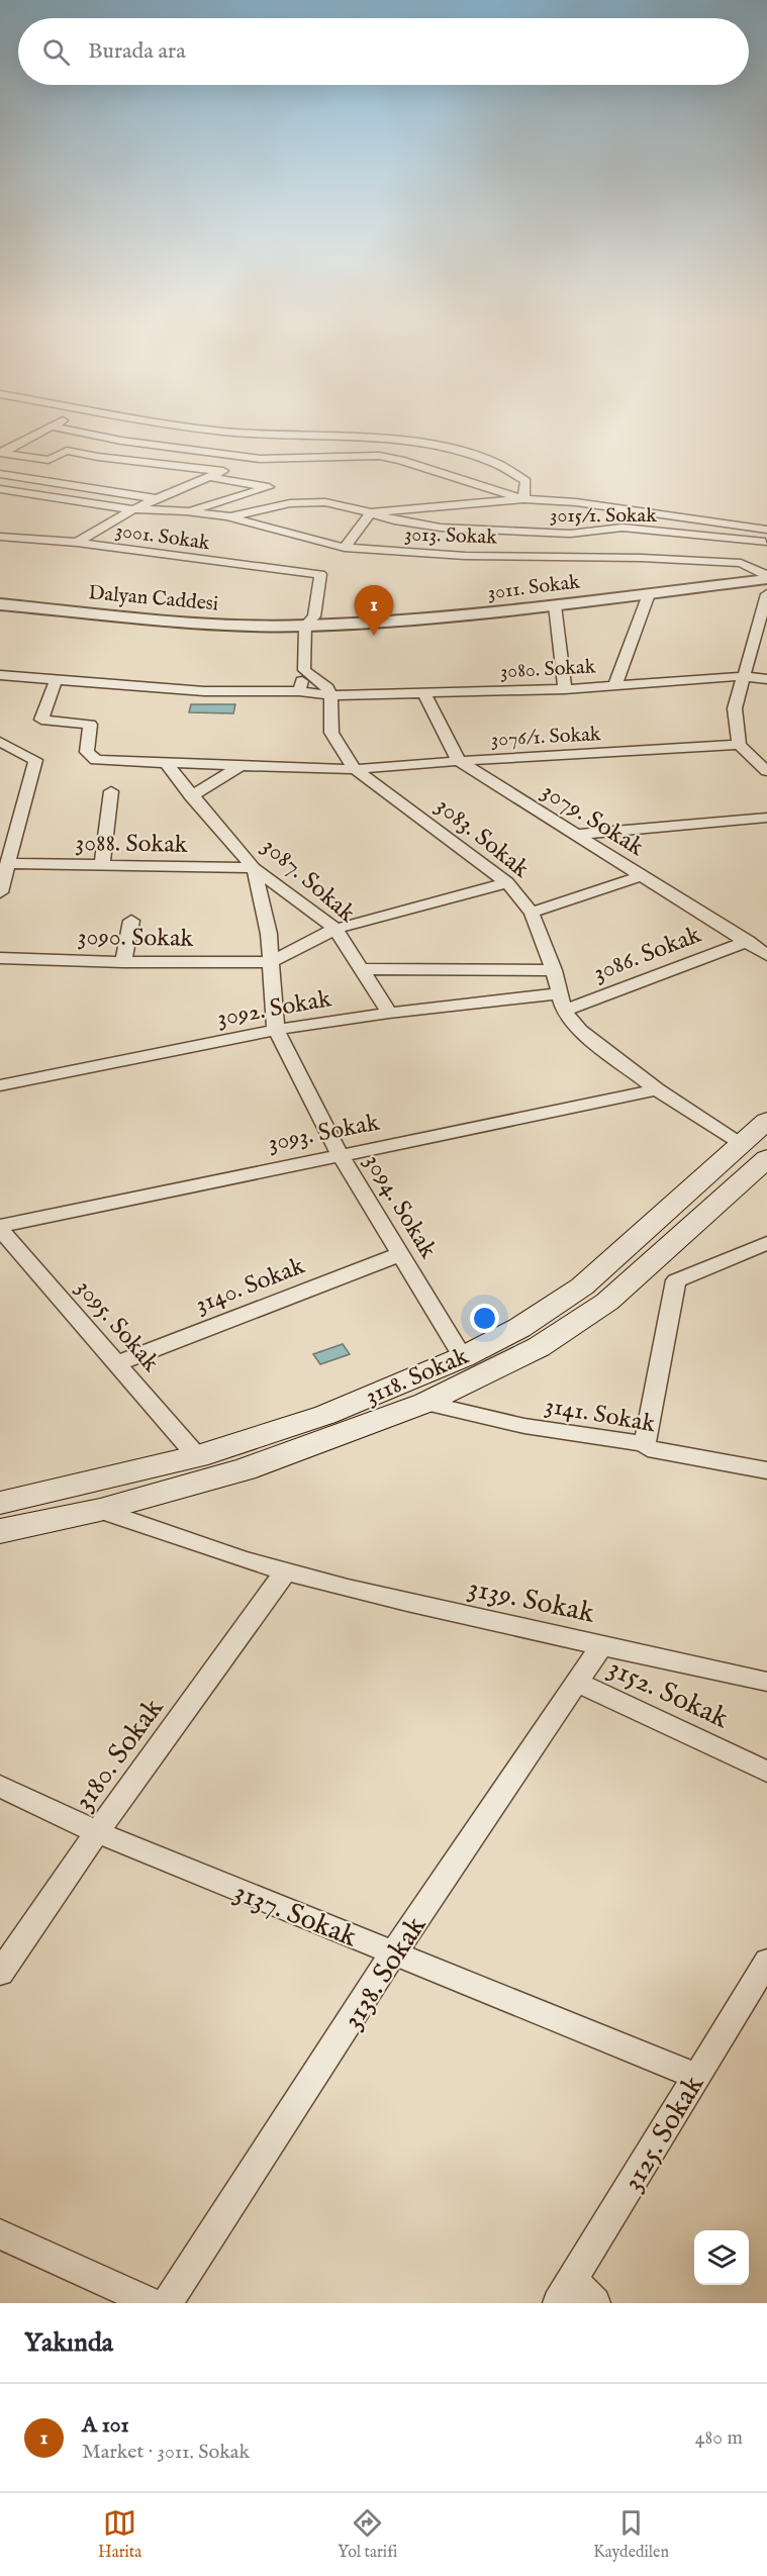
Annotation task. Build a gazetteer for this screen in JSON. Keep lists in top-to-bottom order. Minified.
{"streets":{"main road":["3118. Sokak"],"street":["3015/1. Sokak","3013. Sokak","3001. Sokak","3011. Sokak","Dalyan Caddesi","3080. Sokak","3076/1. Sokak","3079. Sokak","3083. Sokak","3088. Sokak","3087. Sokak","3090. Sokak","3086. Sokak","3092. Sokak","3093. Sokak","3094. Sokak","3140. Sokak","3095. Sokak","3141. Sokak","3139. Sokak","3152. Sokak","3180. Sokak","3137. Sokak","3138. Sokak","3125. Sokak"]},"crossings":[["3015/1. Sokak","3013. Sokak"],["3013. Sokak","3011. Sokak"],["3001. Sokak","3011. Sokak"],["3001. Sokak","Dalyan Caddesi"],["3011. Sokak","Dalyan Caddesi"],["3080. Sokak","3083. Sokak"],["3076/1. Sokak","3079. Sokak"],["3076/1. Sokak","3083. Sokak"],["3076/1. Sokak","3087. Sokak"],["3079. Sokak","3086. Sokak"],["3083. Sokak","3086. Sokak"],["3083. Sokak","3092. Sokak"],["3083. Sokak","3093. Sokak"],["3083. Sokak","3118. Sokak"],["3088. Sokak","3087. Sokak"],["3088. Sokak","3094. Sokak"],["3087. Sokak","3092. Sokak"],["3087. Sokak","3094. Sokak"],["3090. Sokak","3094. Sokak"],["3092. Sokak","3094. Sokak"],["3093. Sokak","3094. Sokak"],["3093. Sokak","3095. Sokak"],["3094. Sokak","3140. Sokak"],["3094. Sokak","3118. Sokak"],["3140. Sokak","3095. Sokak"],["3095. Sokak","3118. Sokak"],["3118. Sokak","3141. Sokak"],["3118. Sokak","3139. Sokak"],["3139. Sokak","3180. Sokak"],["3139. Sokak","3138. Sokak"],["3152. Sokak","3138. Sokak"],["3180. Sokak","3137. Sokak"],["3137. Sokak","3138. Sokak"],["3137. Sokak","3125. Sokak"]],"page":{"search":"Burada ara","pins":"1","heading":"Yakında","list":[{"mark":"1","name":"A 101","note":"Market · 3011. Sokak","value":"480 m"}],"nav":["Harita","Yol tarifi","Kaydedilen"]}}
